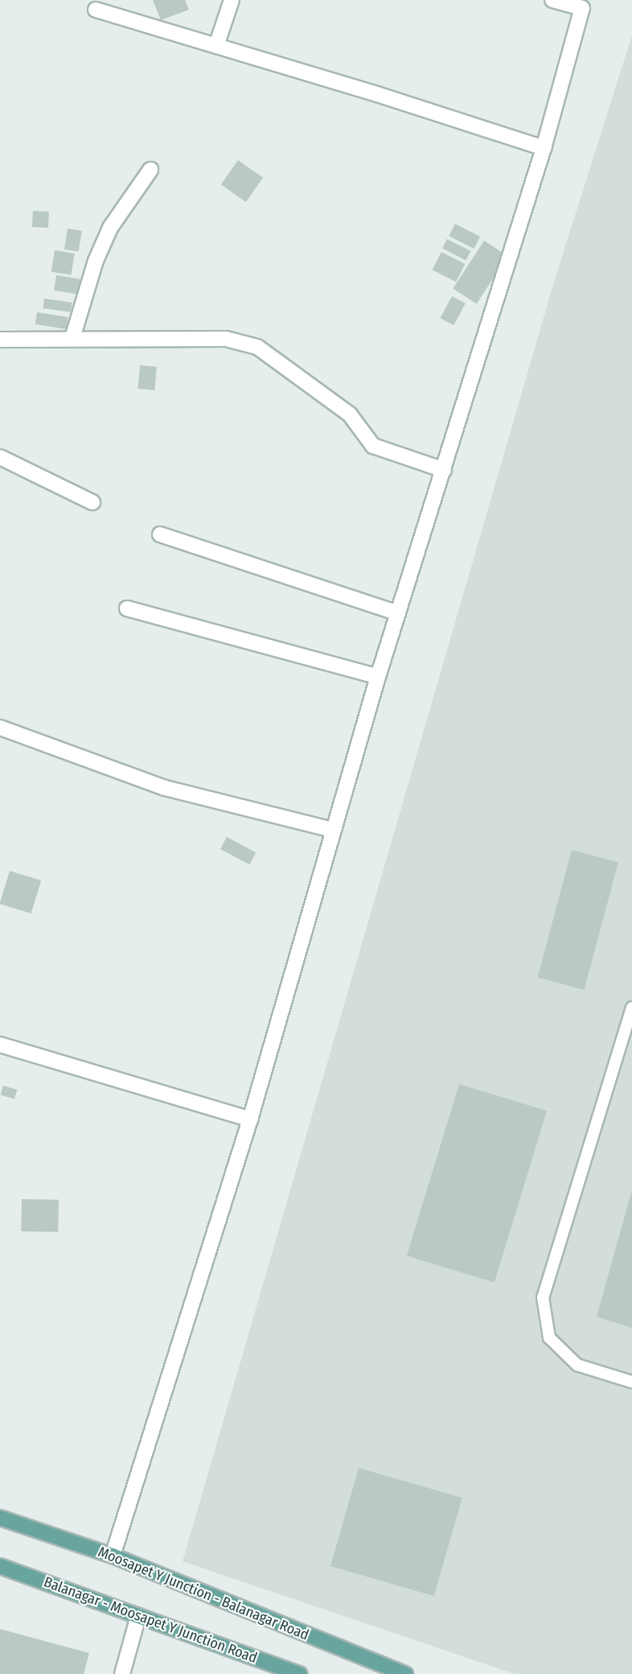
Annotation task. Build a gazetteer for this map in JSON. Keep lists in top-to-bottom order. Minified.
{"streets":{"main road":["Moosapet Y Junction - Balanagar Road","Balanagar - Moosapet Y Junction Road"]}}
